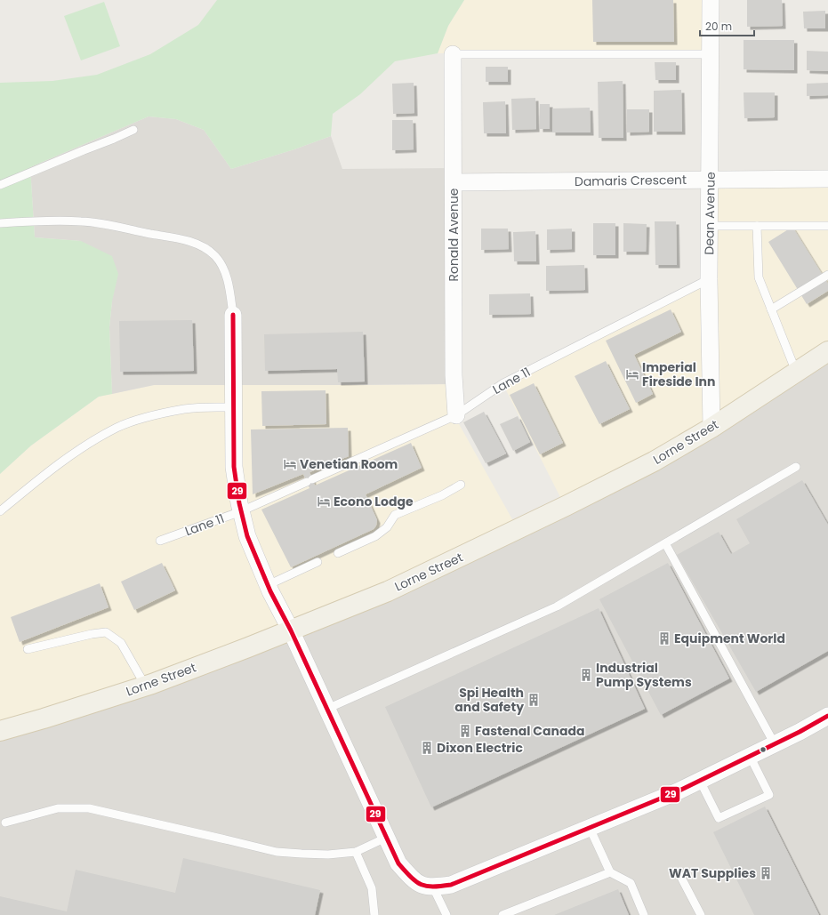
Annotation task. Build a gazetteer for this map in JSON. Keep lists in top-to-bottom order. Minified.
{"streets":{"main road":["Lorne Street"],"street":["Damaris Crescent","Dean Avenue","Ronald Avenue"],"lane":["Lane 11"]},"crossings":[["Damaris Crescent","Dean Avenue"],["Damaris Crescent","Ronald Avenue"],["Dean Avenue","Lane 11"],["Dean Avenue","Lorne Street"],["Ronald Avenue","Lane 11"]],"places":{"hotel":["Imperial Fireside Inn","Venetian Room","Econo Lodge"],"building":["Equipment World","Industrial Pump Systems","Spi Health and Safety","Fastenal Canada","Dixon Electric","WAT Supplies"]},"lines":["transit line 29"],"scale_bar":"20 m"}
